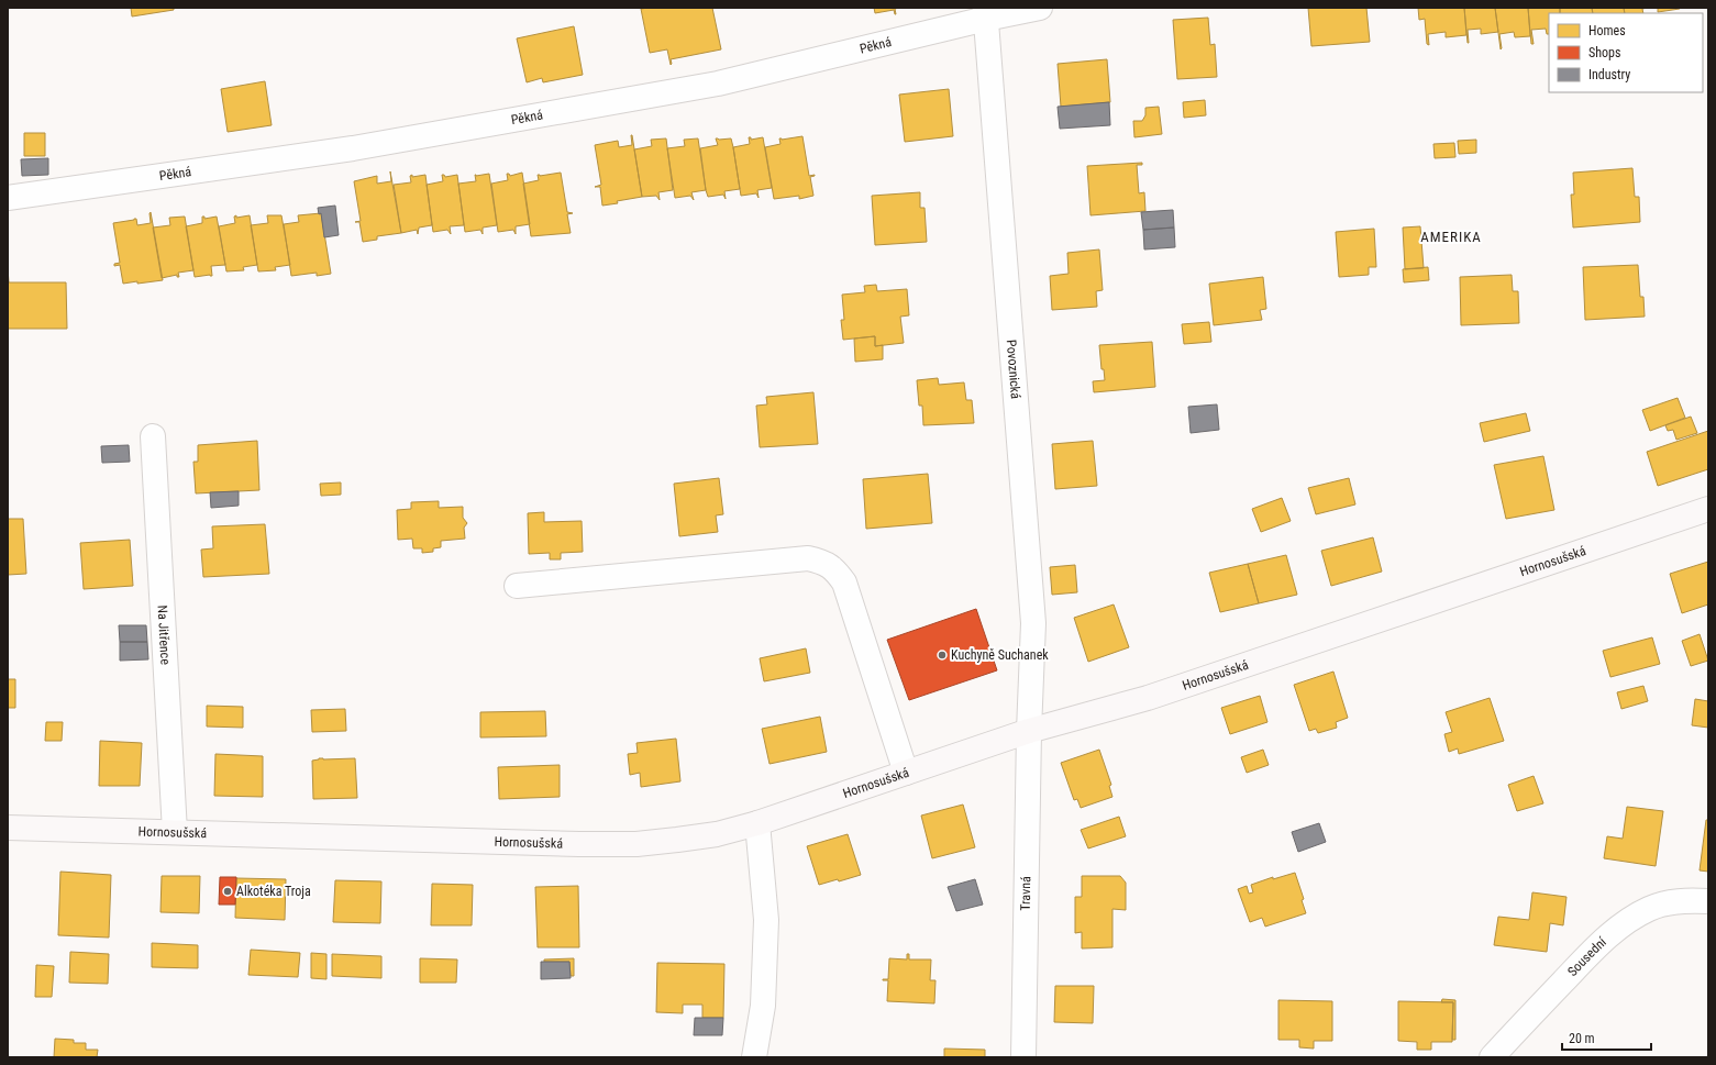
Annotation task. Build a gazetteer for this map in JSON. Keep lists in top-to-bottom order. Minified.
{"streets":{"street":["Pěkná","Povoznická","Hornosušská","Na Jitřence","Travná","Sousední"]},"crossings":[["Pěkná","Povoznická"],["Povoznická","Hornosušská"],["Povoznická","Travná"],["Hornosušská","Na Jitřence"],["Hornosušská","Travná"]],"districts":["AMERIKA"],"places":["Kuchyně Suchanek","Alkotéka Troja"],"legend":["Homes","Shops","Industry"],"scale_bar":"20 m"}
